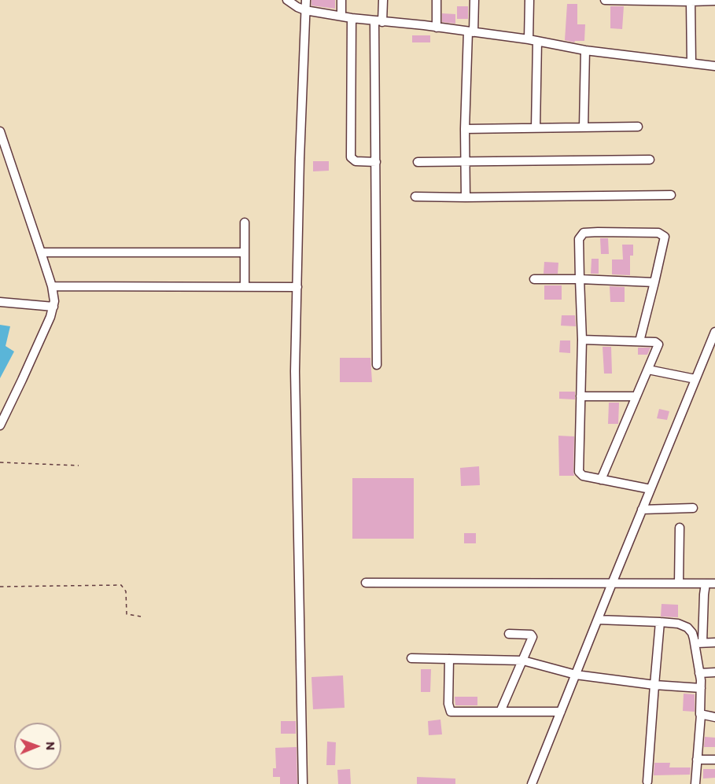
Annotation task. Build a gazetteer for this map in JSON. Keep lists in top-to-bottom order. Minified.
{"north":"right"}
